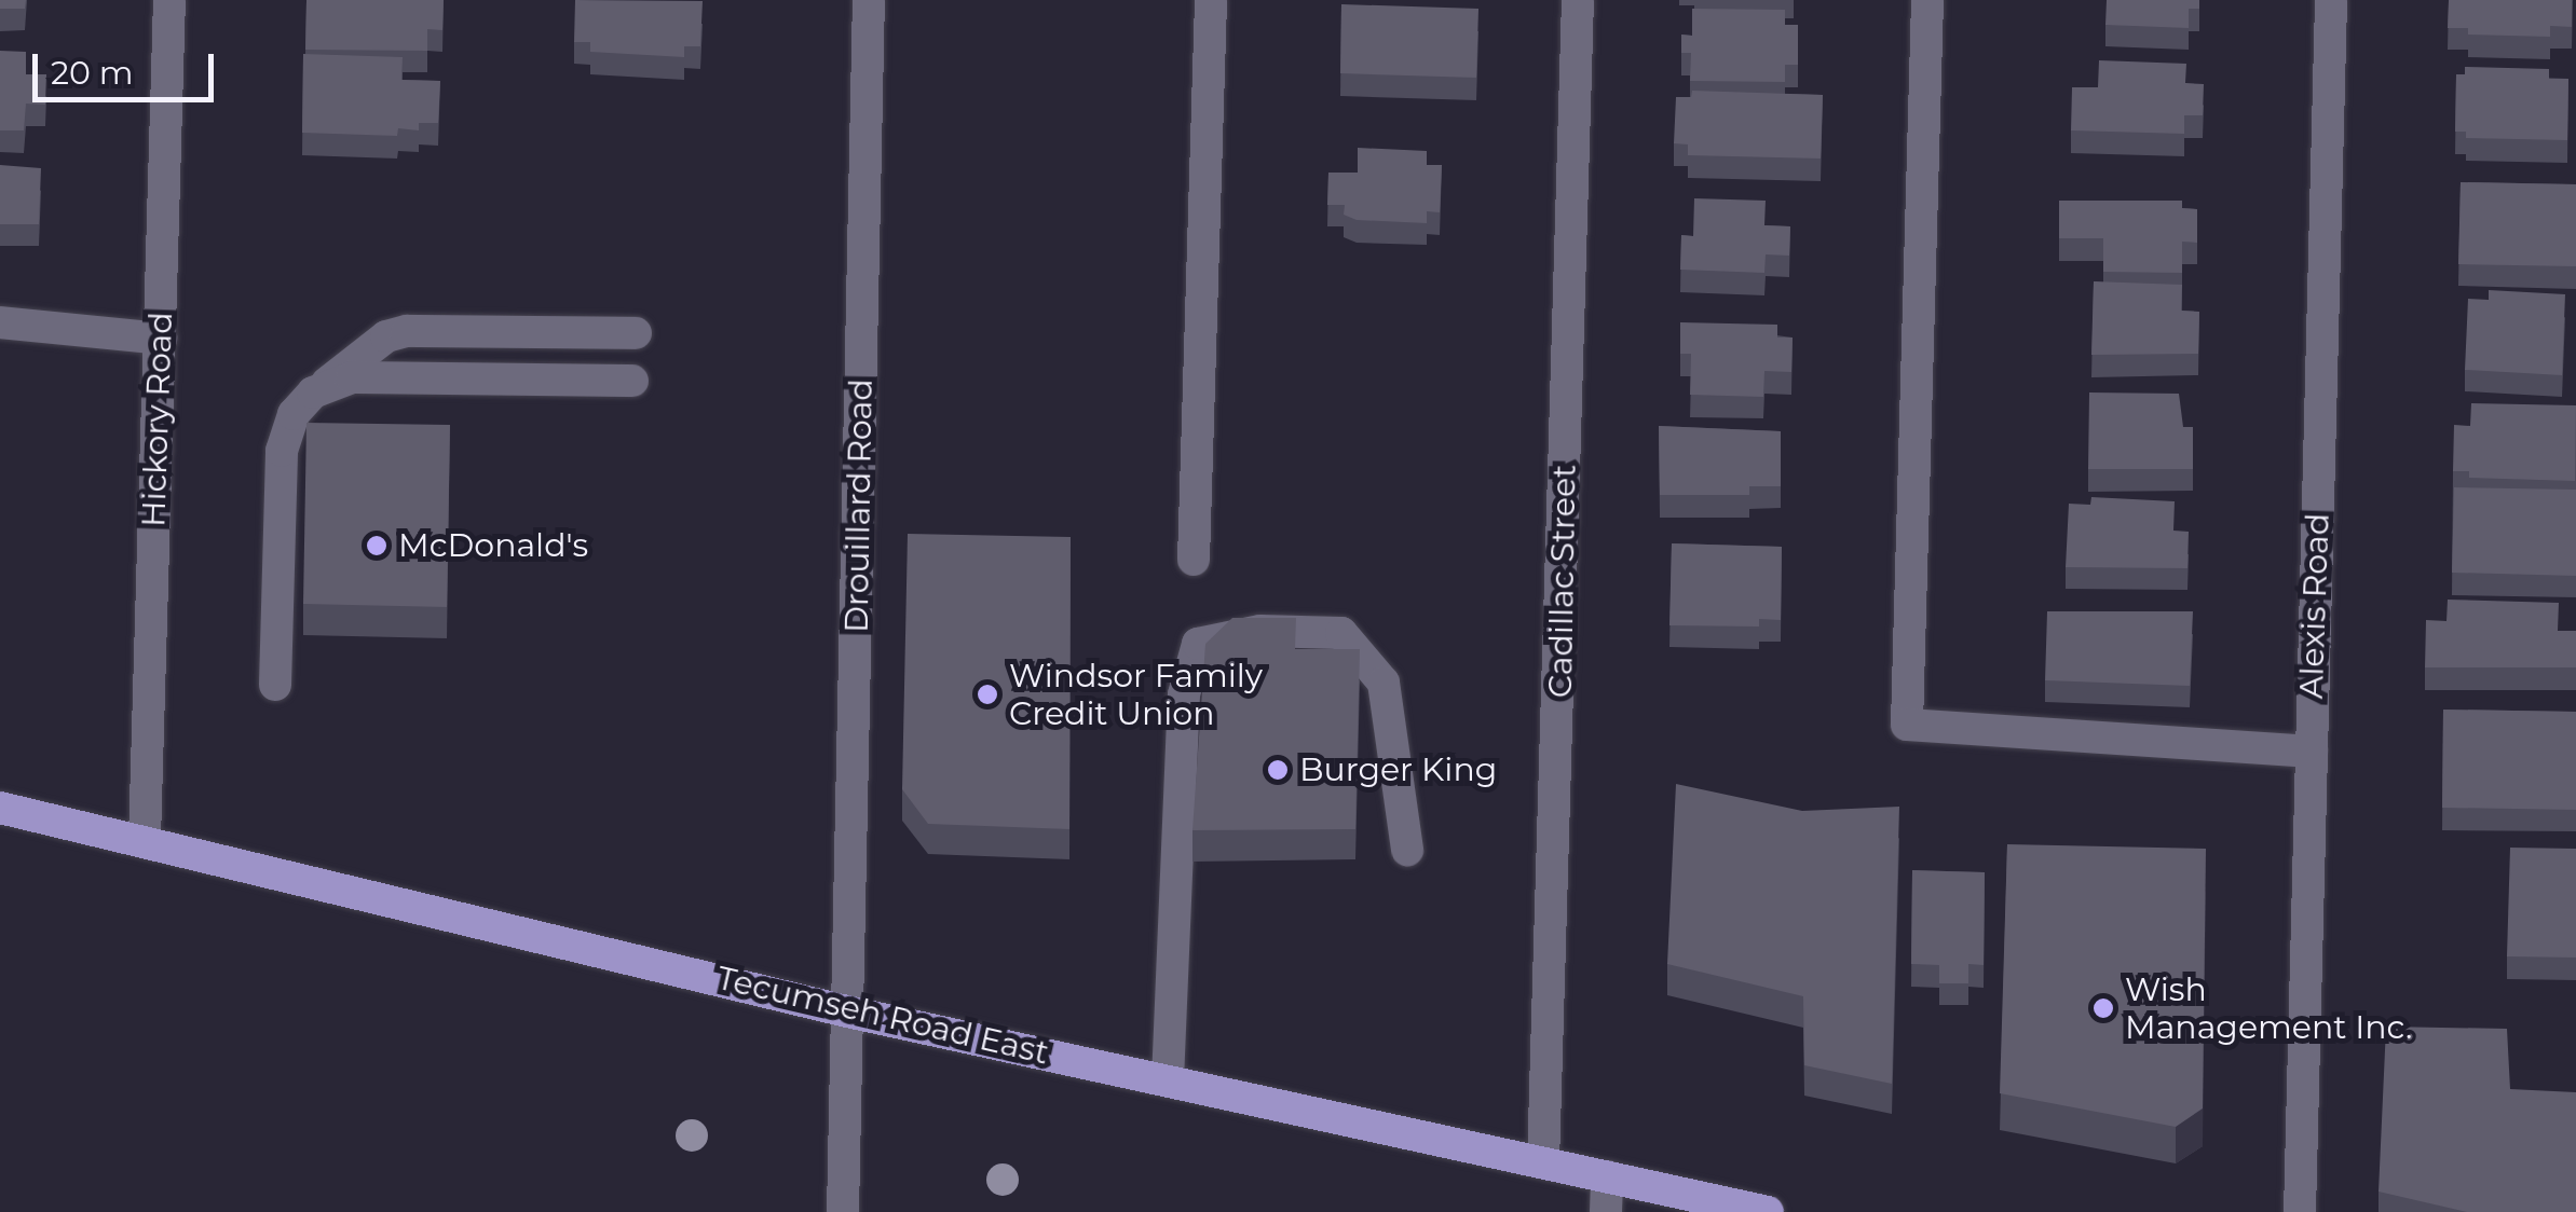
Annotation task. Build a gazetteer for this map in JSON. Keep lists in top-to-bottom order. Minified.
{"streets":{"main road":["Tecumseh Road East"],"street":["Hickory Road","Drouillard Road","Cadillac Street","Alexis Road"]},"crossings":[["Hickory Road","Tecumseh Road East"],["Drouillard Road","Tecumseh Road East"],["Cadillac Street","Tecumseh Road East"]],"places":["McDonald's","Windsor Family Credit Union","Burger King","Wish Management Inc."],"scale_bar":"20 m"}
